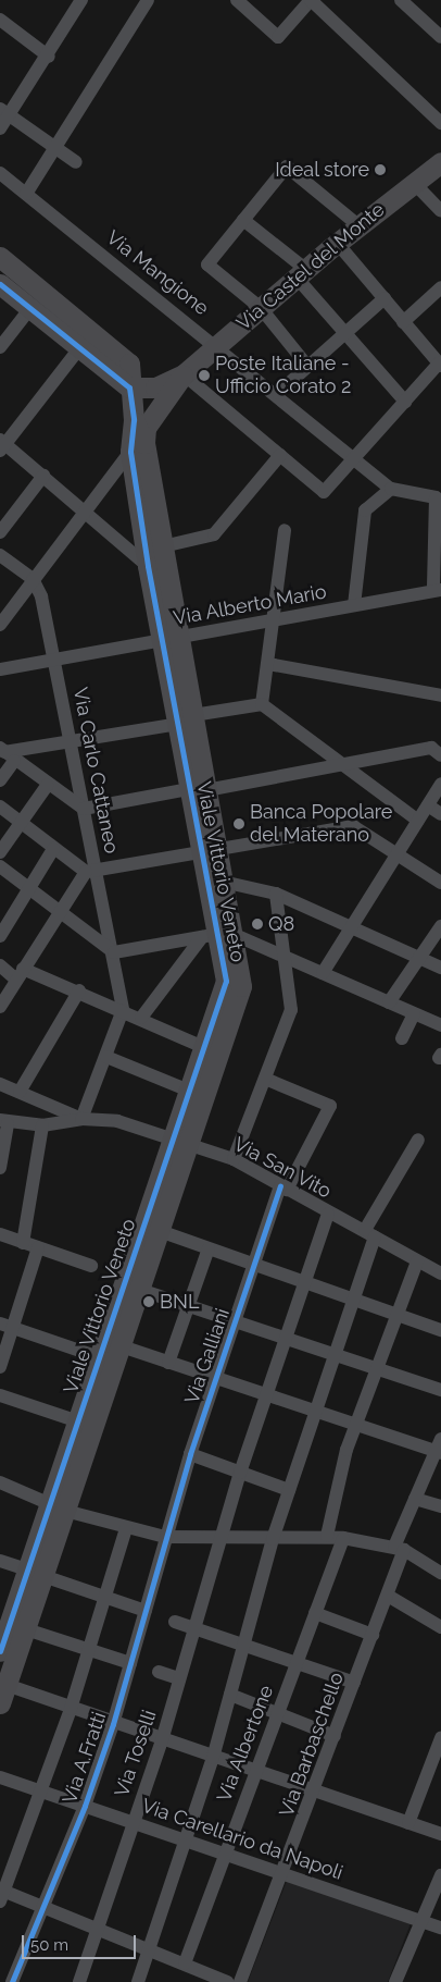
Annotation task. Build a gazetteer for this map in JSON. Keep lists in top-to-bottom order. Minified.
{"streets":{"main road":["Via Castel del Monte","Viale Vittorio Veneto"],"street":["Via Mangione","Via Alberto Mario","Via Carlo Cattaneo","Via San Vito","Via Galliani","Via Albertone","Via Barbaschello","Via Toselli","Via A.Fratti","Via Carellario da Napoli"]},"crossings":[["Via Castel del Monte","Via Mangione"],["Via Castel del Monte","Via Carlo Cattaneo"],["Via Castel del Monte","Viale Vittorio Veneto"],["Via Alberto Mario","Via Carlo Cattaneo"],["Via Alberto Mario","Viale Vittorio Veneto"],["Viale Vittorio Veneto","Via San Vito"],["Via San Vito","Via Galliani"],["Via San Vito","Via Toselli"],["Via Galliani","Via A.Fratti"],["Via Albertone","Via Carellario da Napoli"],["Via Barbaschello","Via Carellario da Napoli"],["Via Toselli","Via Carellario da Napoli"],["Via A.Fratti","Via Carellario da Napoli"]],"places":["Ideal store","Poste Italiane - Ufficio Corato 2","Banca Popolare del Materano","Q8","BNL"],"scale_bar":"50 m"}
